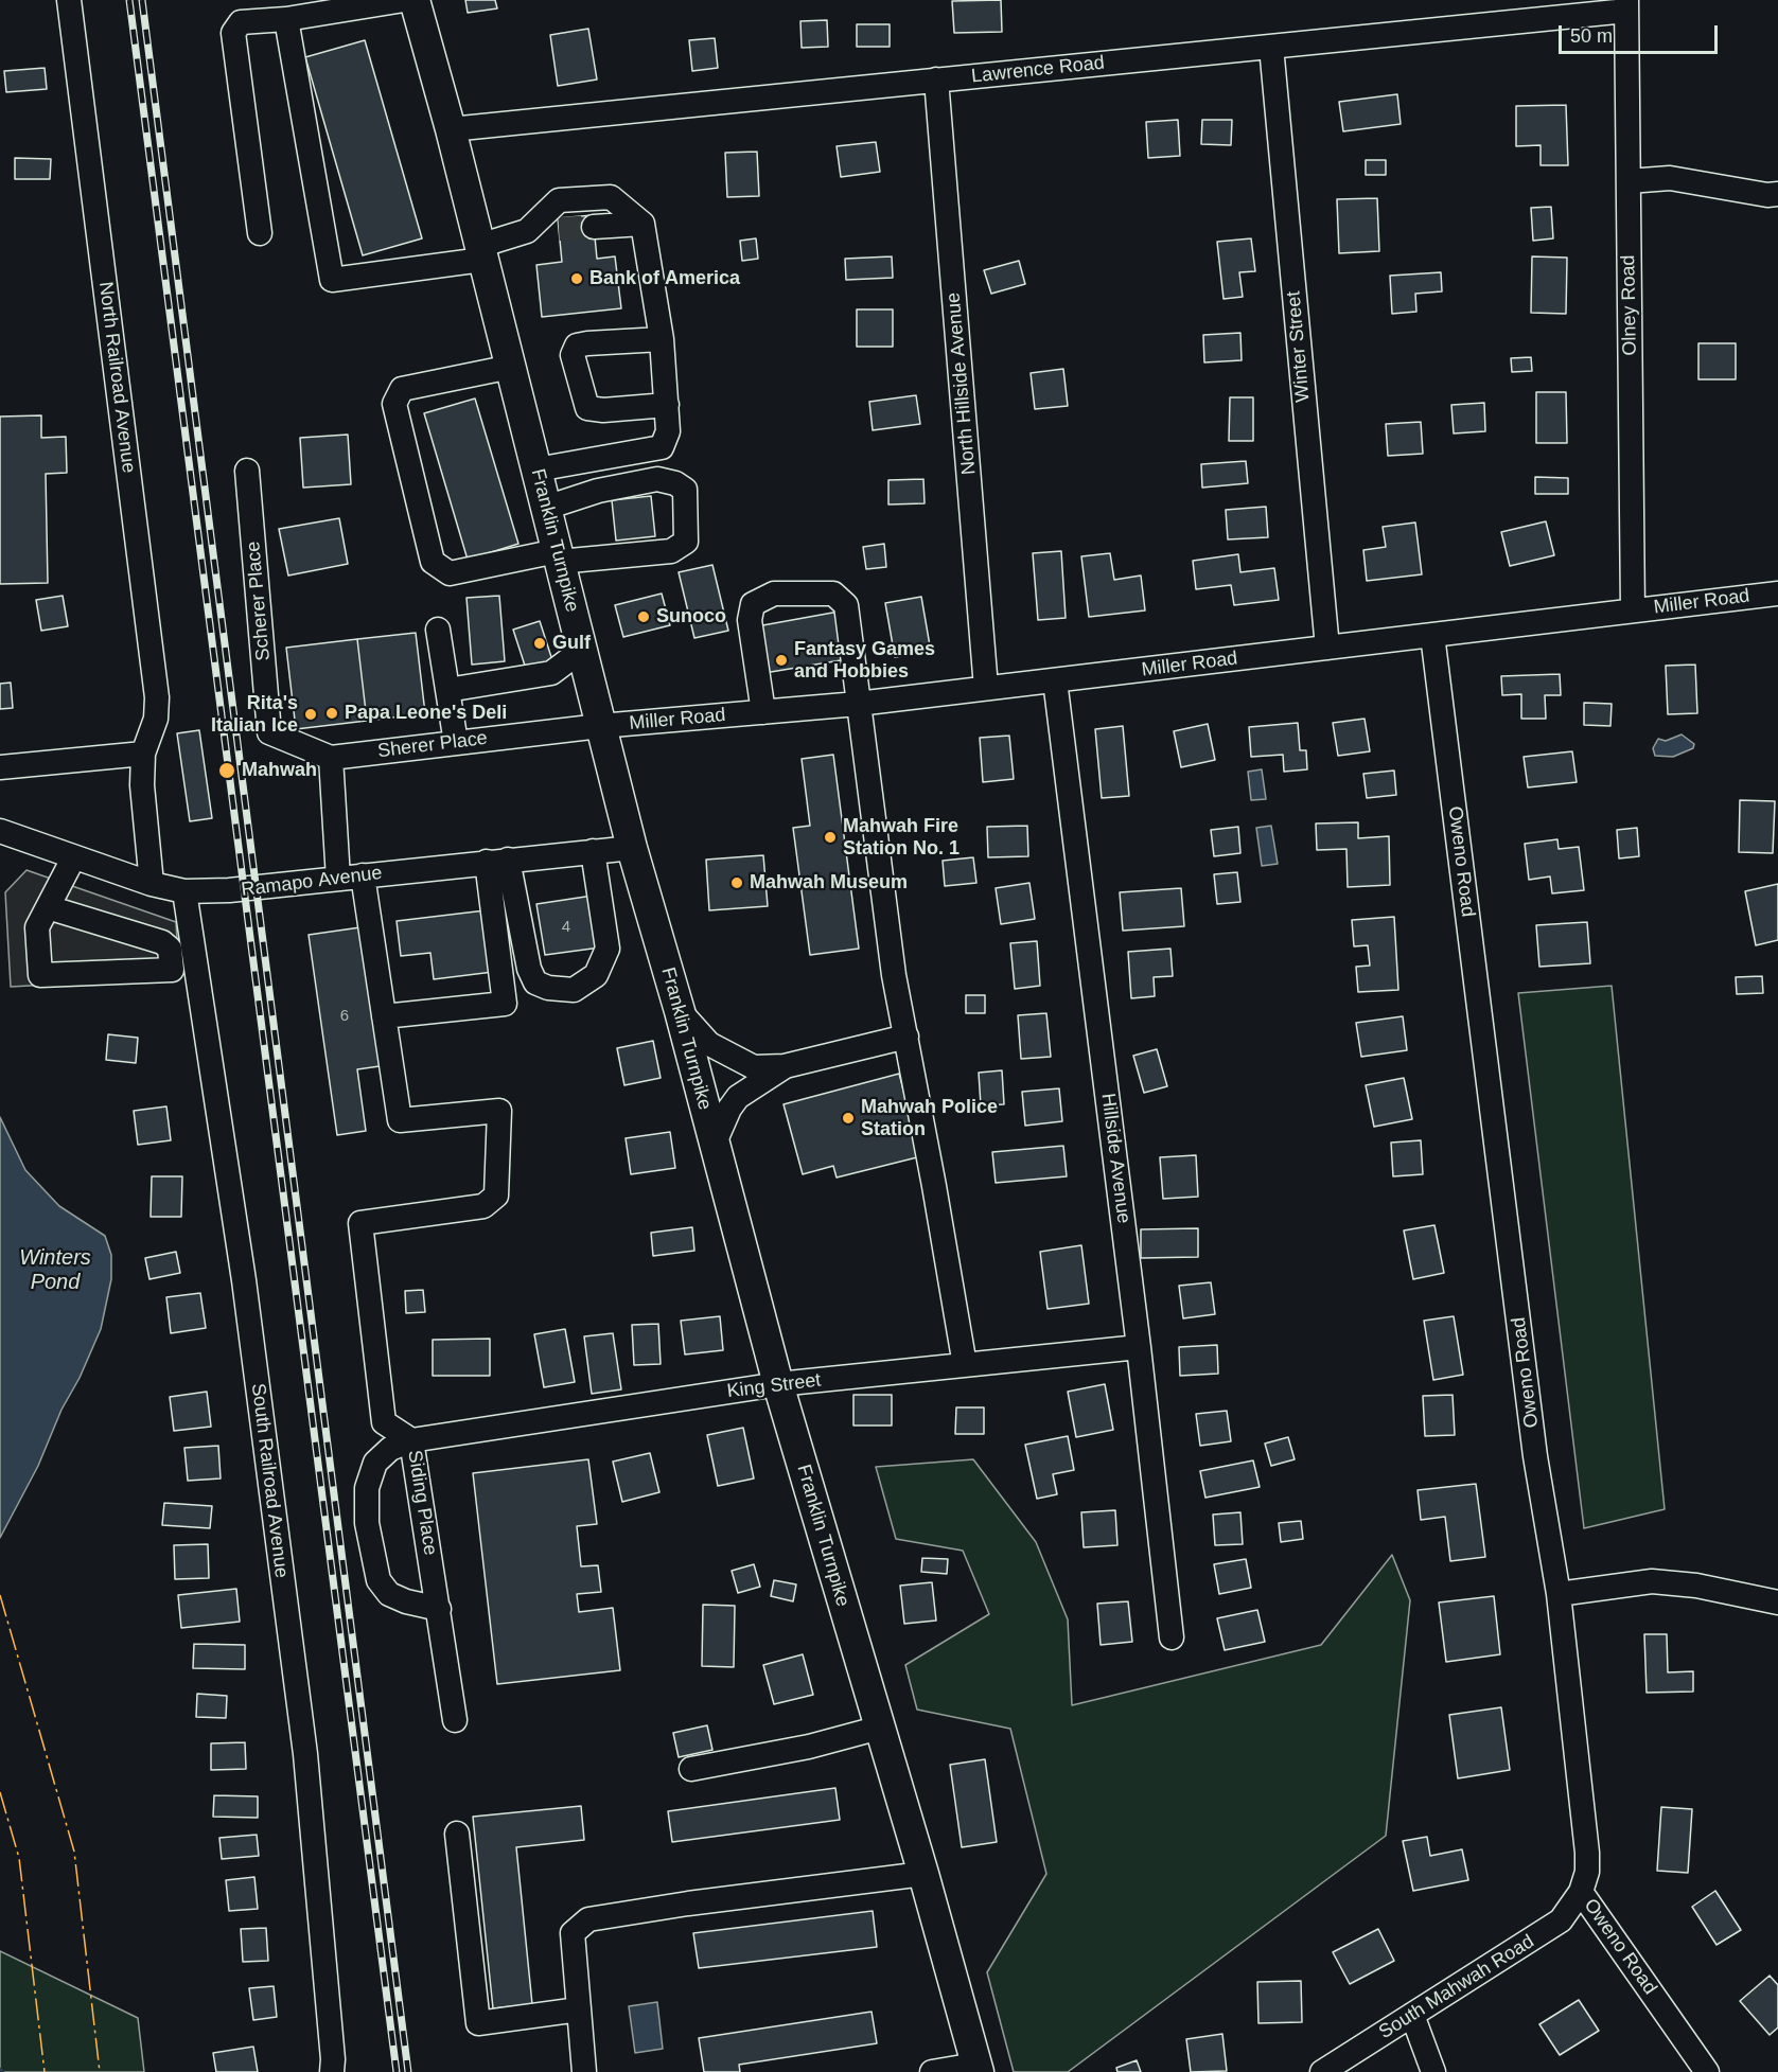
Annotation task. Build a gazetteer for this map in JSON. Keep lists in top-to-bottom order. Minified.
{"streets":{"main road":["Franklin Turnpike"],"street":["Lawrence Road","Olney Road","Winter Street","North Railroad Avenue","North Hillside Avenue","Scherer Place","Miller Road","Sherer Place","Oweno Road","Ramapo Avenue","Hillside Avenue","King Street","South Railroad Avenue","Siding Place","South Mahwah Road"]},"crossings":[["Lawrence Road","Olney Road"],["Lawrence Road","Winter Street"],["Lawrence Road","North Hillside Avenue"],["Lawrence Road","Franklin Turnpike"],["Olney Road","Miller Road"],["Winter Street","Miller Road"],["North Hillside Avenue","Miller Road"],["Franklin Turnpike","Miller Road"],["Franklin Turnpike","Sherer Place"],["Franklin Turnpike","Ramapo Avenue"],["Franklin Turnpike","King Street"],["Scherer Place","Sherer Place"],["Miller Road","Sherer Place"],["Miller Road","Oweno Road"],["Miller Road","Hillside Avenue"],["Oweno Road","South Mahwah Road"],["Ramapo Avenue","South Railroad Avenue"],["Hillside Avenue","King Street"],["King Street","Siding Place"]],"water":["Winters Pond"],"places":["Bank of America","Sunoco","Gulf","Fantasy Games and Hobbies","Papa Leone's Deli","Rita's Italian Ice","Mahwah","Mahwah Fire Station No. 1","Mahwah Museum","Mahwah Police Station"],"house_numbers":["4","6"],"scale_bar":"50 m"}
